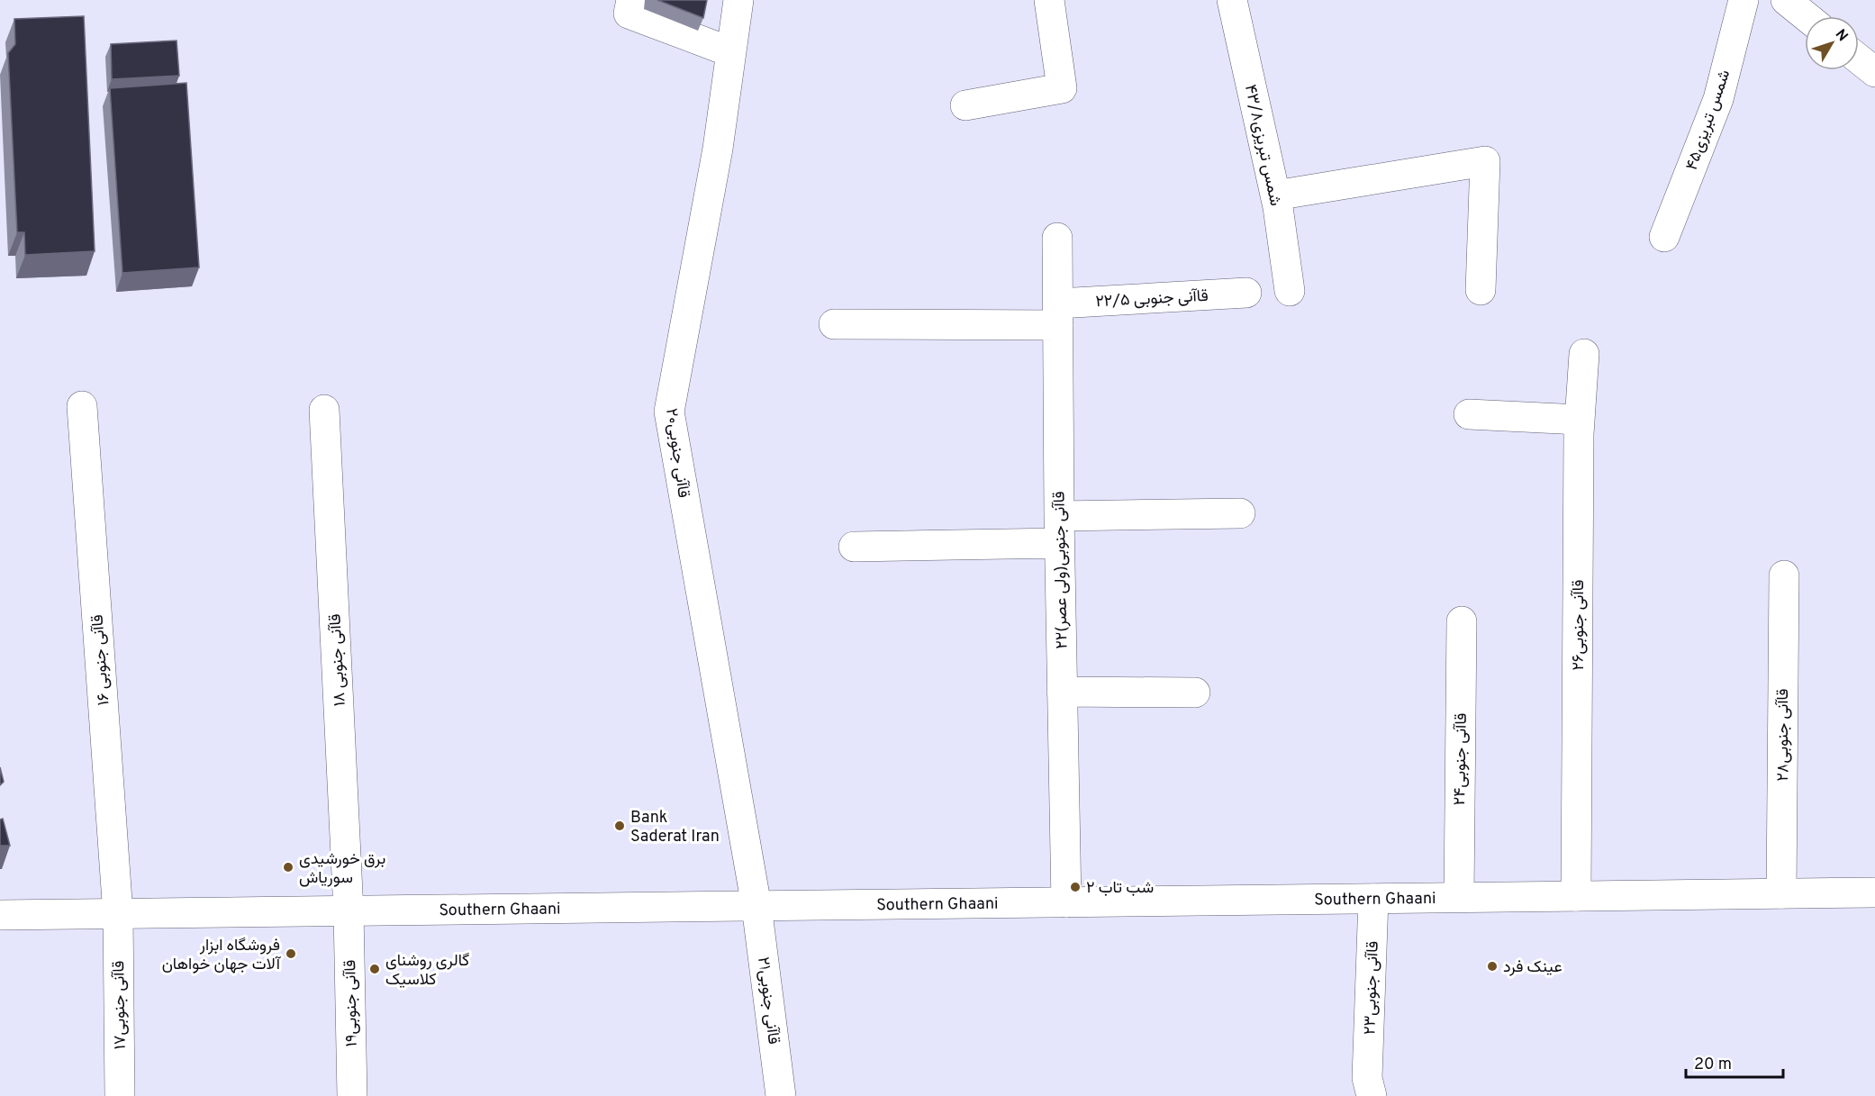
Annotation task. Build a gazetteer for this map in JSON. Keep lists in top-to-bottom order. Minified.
{"streets":{"street":["شمس تبریزی۴۵","شمس تبریزی۴۳/۸","قاآنی جنوبی ۲۲/۵","۲۰قاآنی جنوبی","۲۲قاآنی جنوبی(ولی عصر)","۲۶قاآنی جنوبی","قاآنی جنوبی ۱۶","قاآنی جنوبی ۱۸","۲۸قاآنی جنوبی","۲۴قاآنی جنوبی","Southern Ghaani","قاآنی جنوبی۲۳","قاآنی جنوبی۲۱","قاآنی جنوبی۱۹","قاآنی جنوبی۱۷"]},"crossings":[["قاآنی جنوبی ۲۲/۵","۲۲قاآنی جنوبی(ولی عصر)"],["۲۰قاآنی جنوبی","Southern Ghaani"],["۲۰قاآنی جنوبی","قاآنی جنوبی۲۱"],["۲۲قاآنی جنوبی(ولی عصر)","Southern Ghaani"],["۲۶قاآنی جنوبی","Southern Ghaani"],["قاآنی جنوبی ۱۶","Southern Ghaani"],["قاآنی جنوبی ۱۶","قاآنی جنوبی۱۷"],["قاآنی جنوبی ۱۸","Southern Ghaani"],["قاآنی جنوبی ۱۸","قاآنی جنوبی۱۹"],["۲۸قاآنی جنوبی","Southern Ghaani"],["۲۴قاآنی جنوبی","Southern Ghaani"],["Southern Ghaani","قاآنی جنوبی۲۳"],["Southern Ghaani","قاآنی جنوبی۲۱"],["Southern Ghaani","قاآنی جنوبی۱۹"],["Southern Ghaani","قاآنی جنوبی۱۷"]],"places":["Bank Saderat Iran","برق خورشیدی سوریاش","شب تاب ۲","فروشگاه ابزار آلات جهان خواهان","عینک فرد","گالری روشنای کلاسیک"],"scale_bar":"20 m","north":"top right"}
